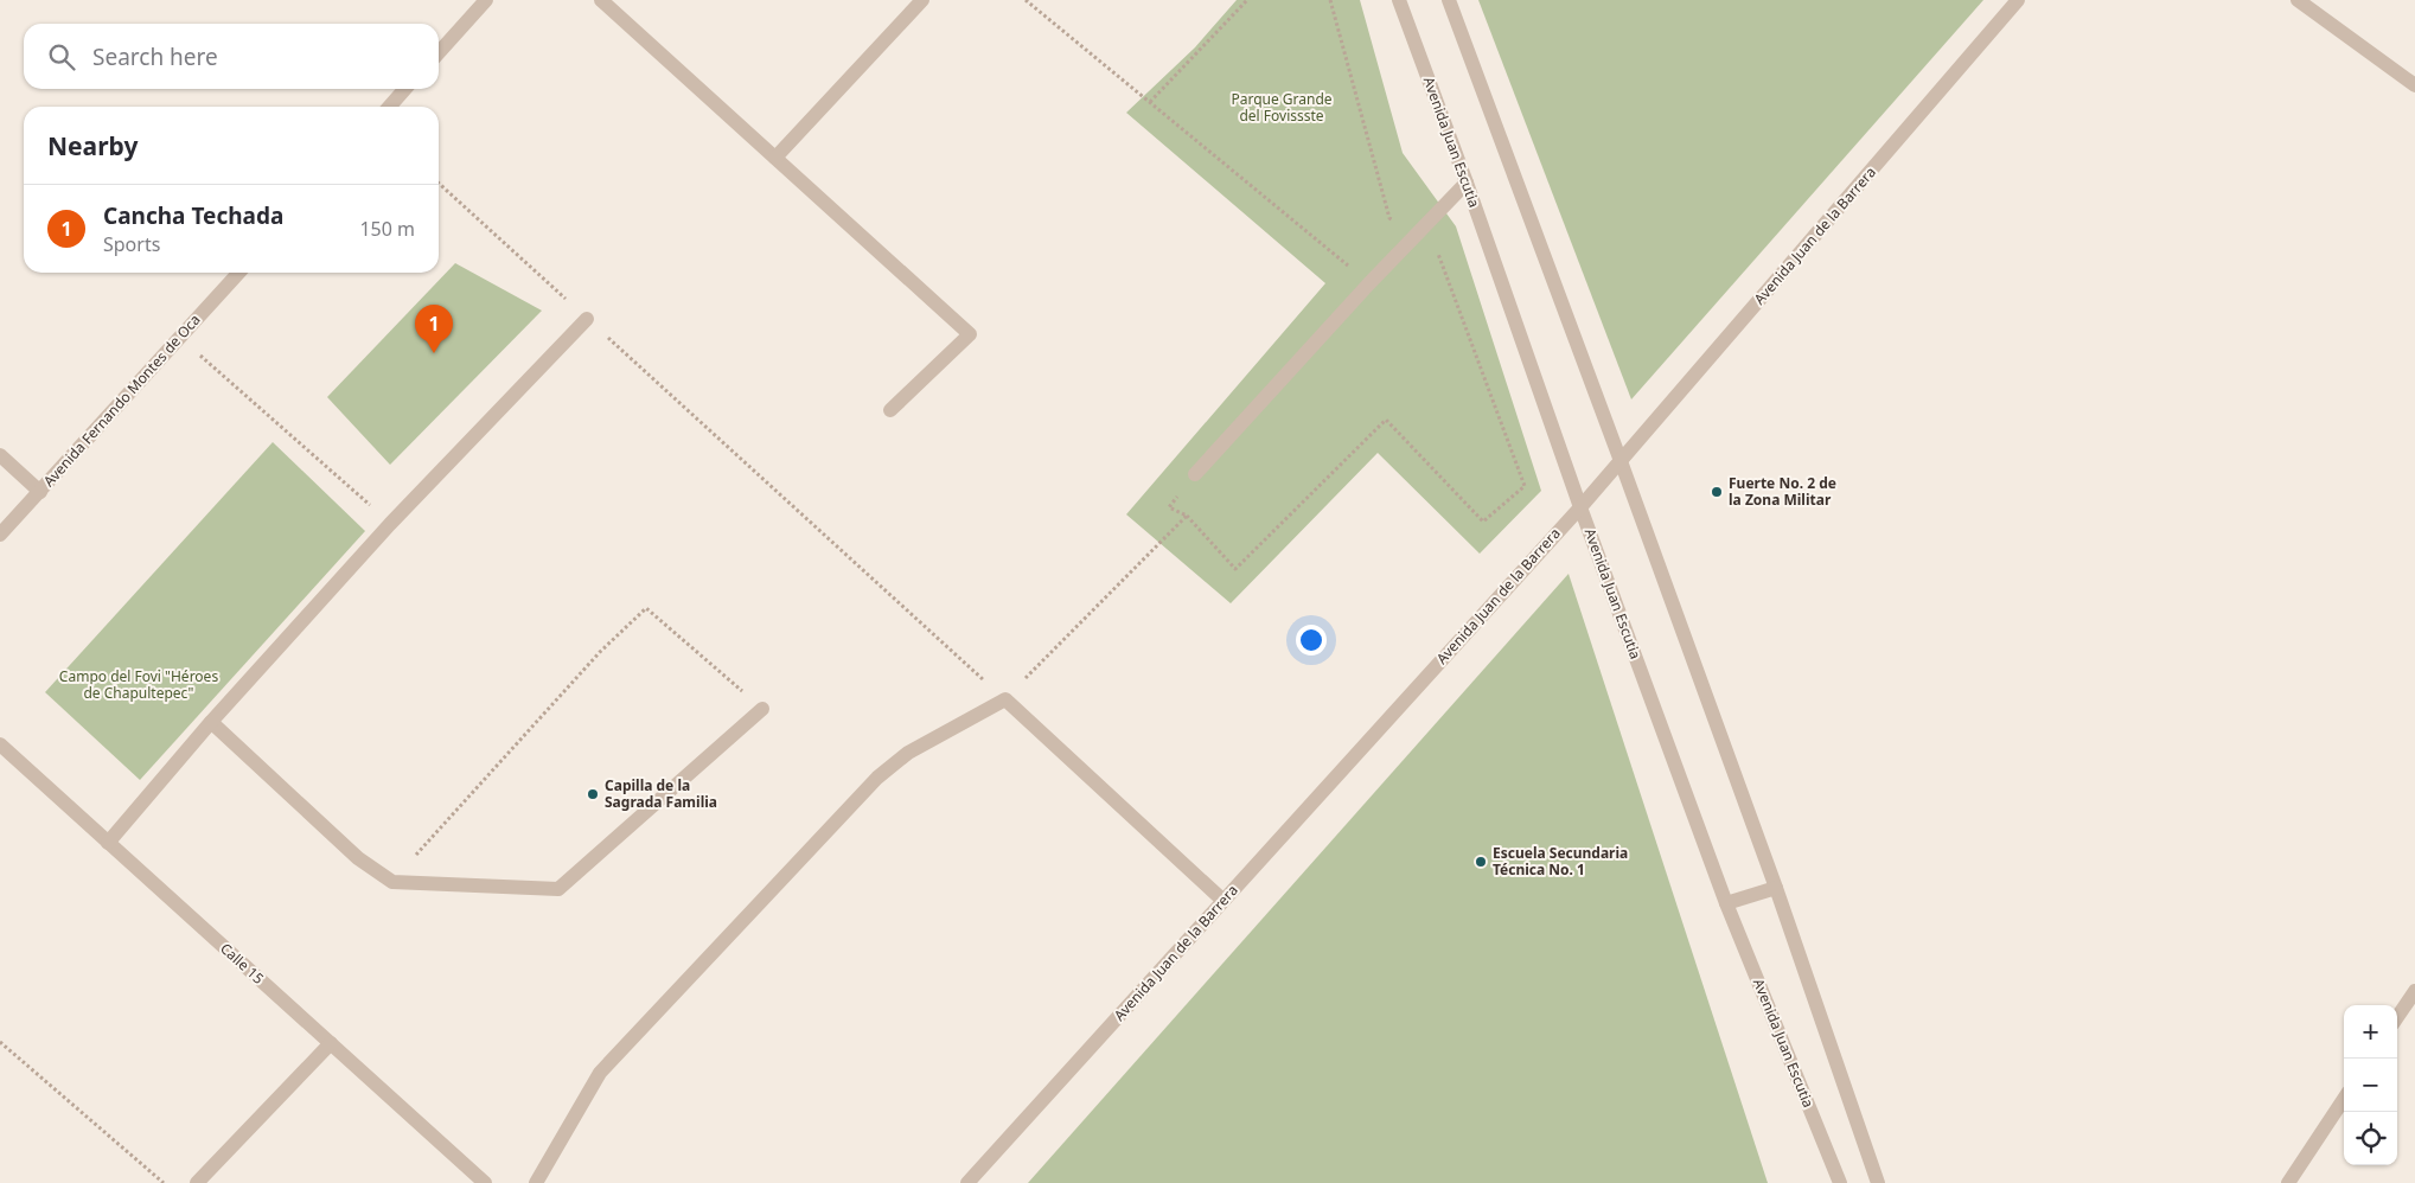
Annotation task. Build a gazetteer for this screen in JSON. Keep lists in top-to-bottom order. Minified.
{"streets":{"street":["Avenida Juan Escutia","Avenida Juan de la Barrera","Avenida Fernando Montes de Oca","Calle 15"]},"crossings":[["Avenida Juan Escutia","Avenida Juan de la Barrera"]],"parks":["Parque Grande del Fovissste","Campo del Fovi \"Héroes de Chapultepec\""],"places":["Fuerte No. 2 de la Zona Militar","Capilla de la Sagrada Familia","Escuela Secundaria Técnica No. 1"],"page":{"search":"Search here","heading":"Nearby","list":[{"mark":"1","name":"Cancha Techada","note":"Sports","value":"150 m"}],"pins":"1","map_buttons":["+","−"]}}
